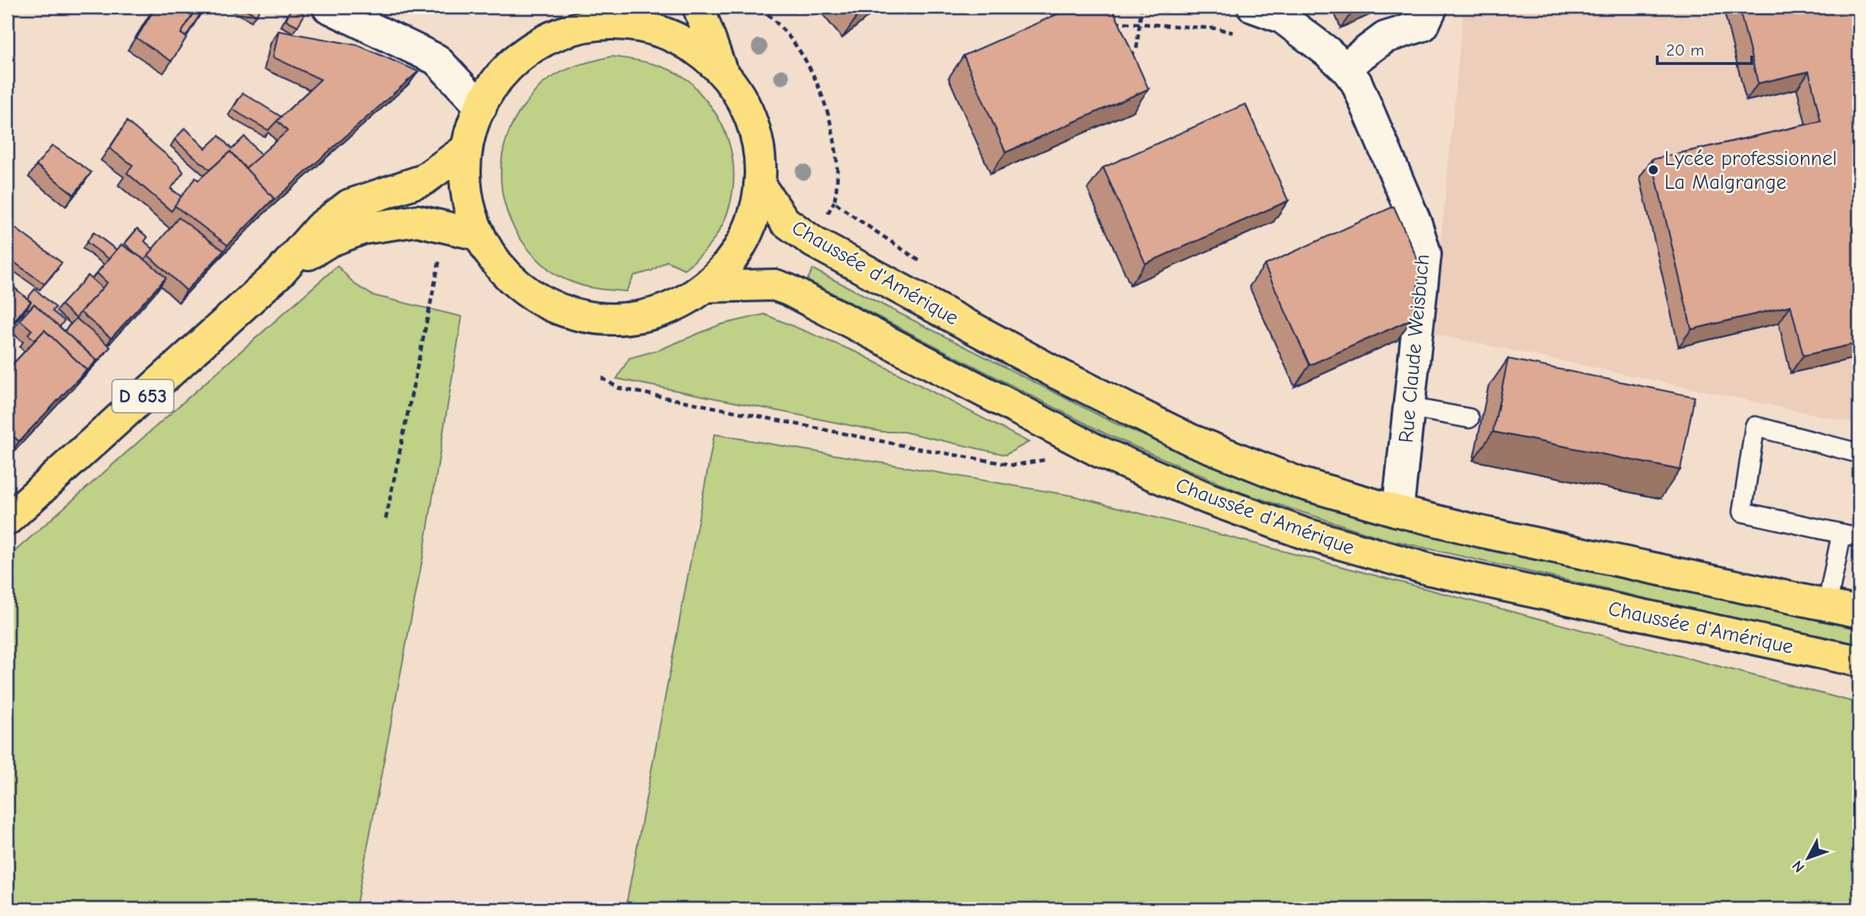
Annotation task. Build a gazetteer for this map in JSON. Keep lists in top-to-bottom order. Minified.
{"streets":{"main road":["Chaussée d'Amérique","D 653"],"street":["Rue Claude Weisbuch"]},"crossings":[["Chaussée d'Amérique","Rue Claude Weisbuch"]],"places":["Lycée professionnel La Malgrange"],"scale_bar":"20 m","north":"bottom left"}
